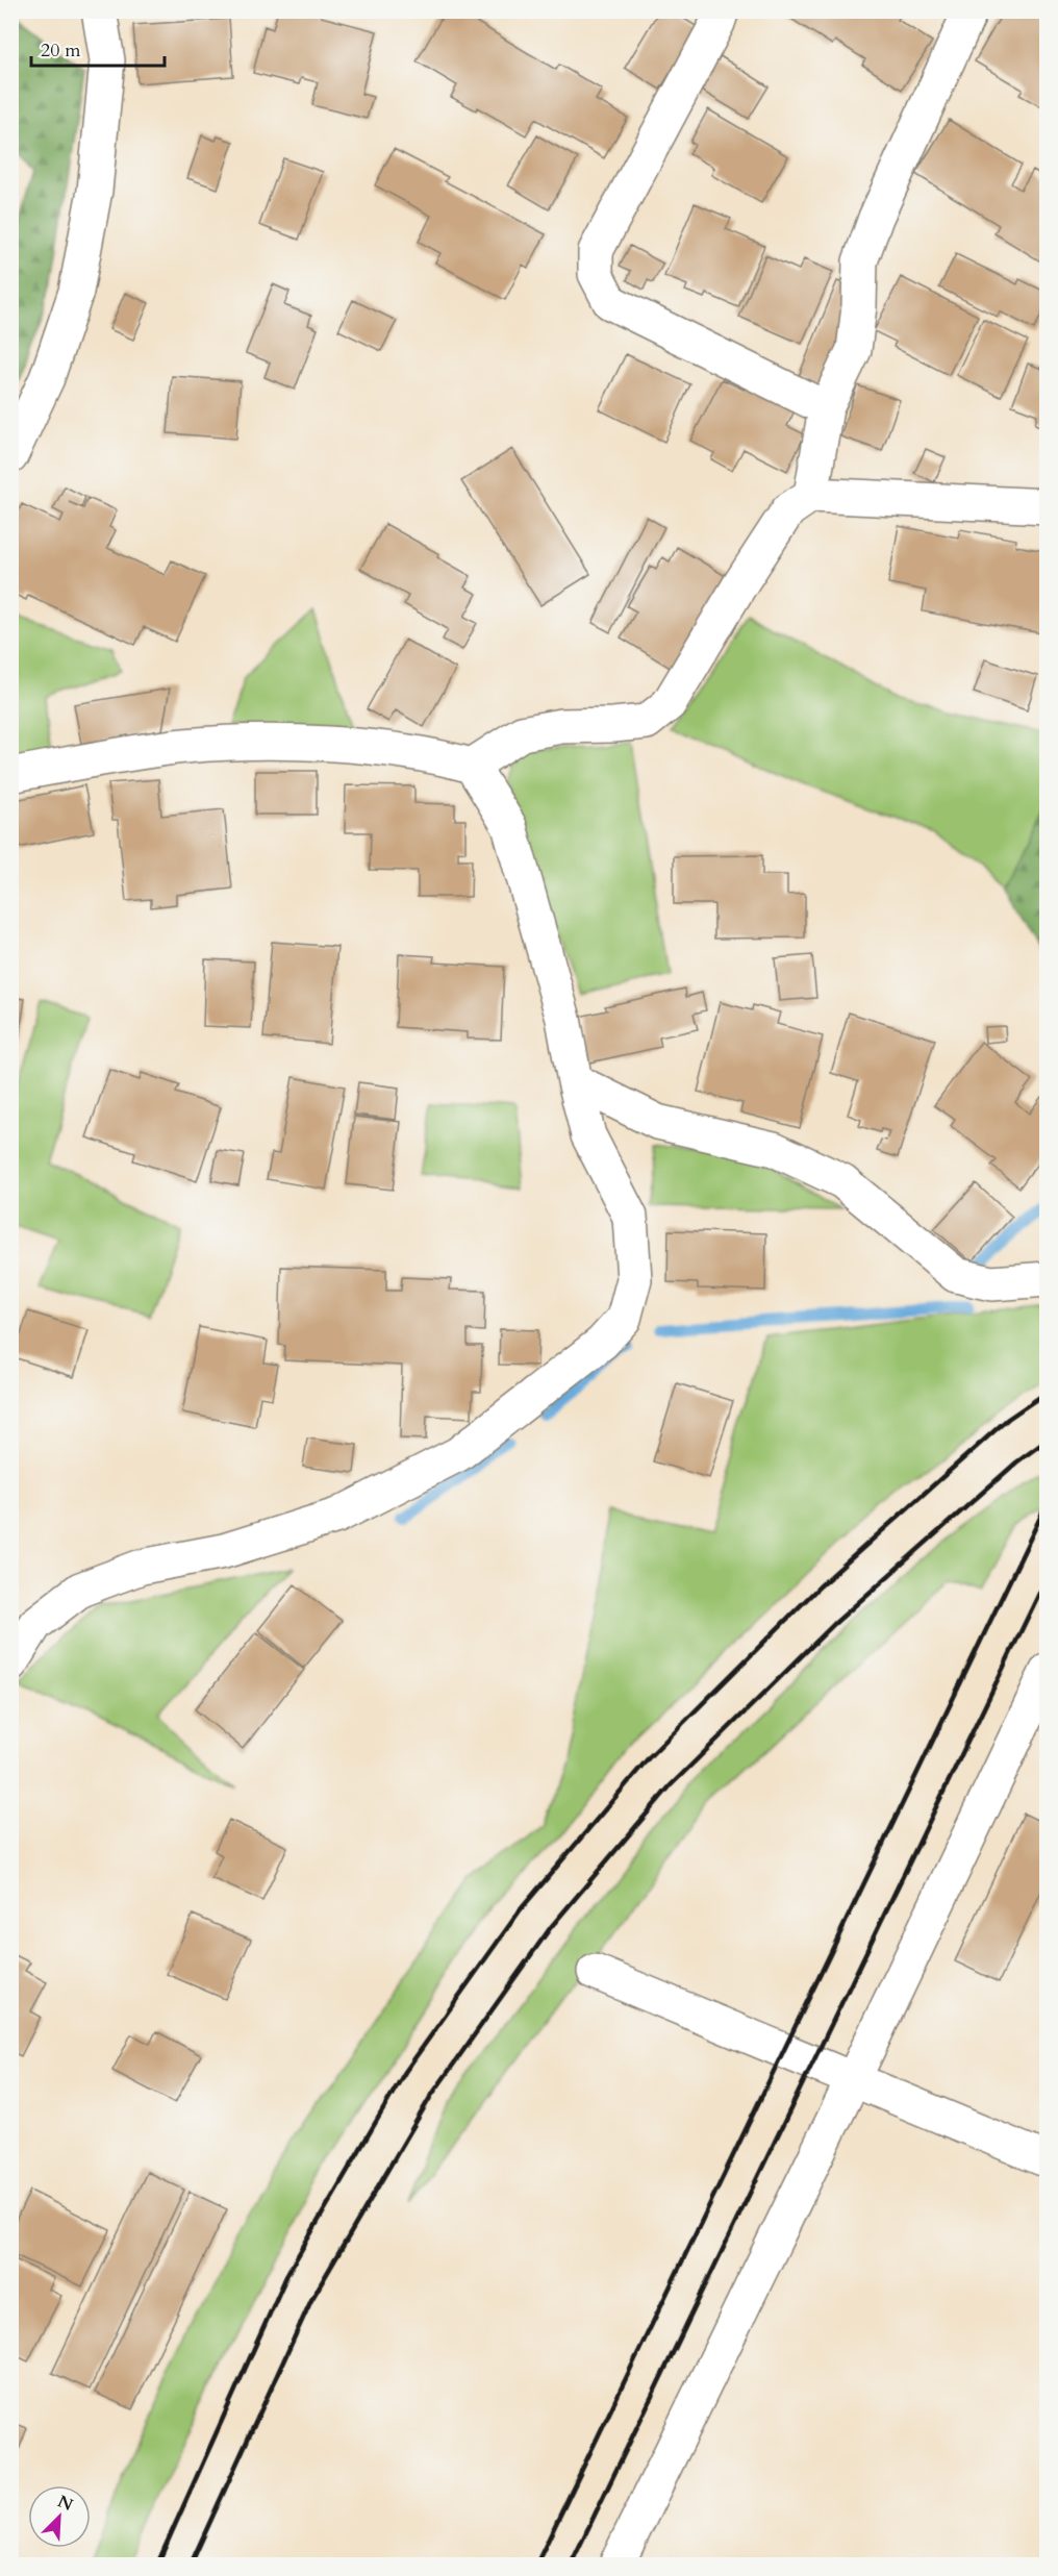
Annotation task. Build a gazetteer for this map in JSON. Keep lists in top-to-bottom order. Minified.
{"scale_bar":"20 m","north":"top right"}
